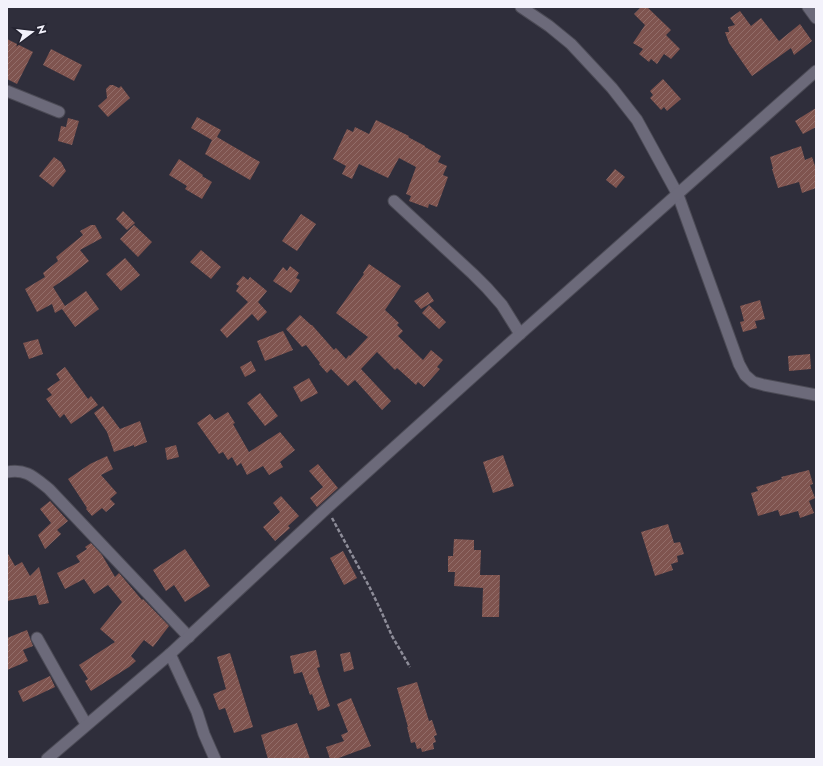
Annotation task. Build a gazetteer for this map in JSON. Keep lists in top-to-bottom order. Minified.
{"north":"right"}
